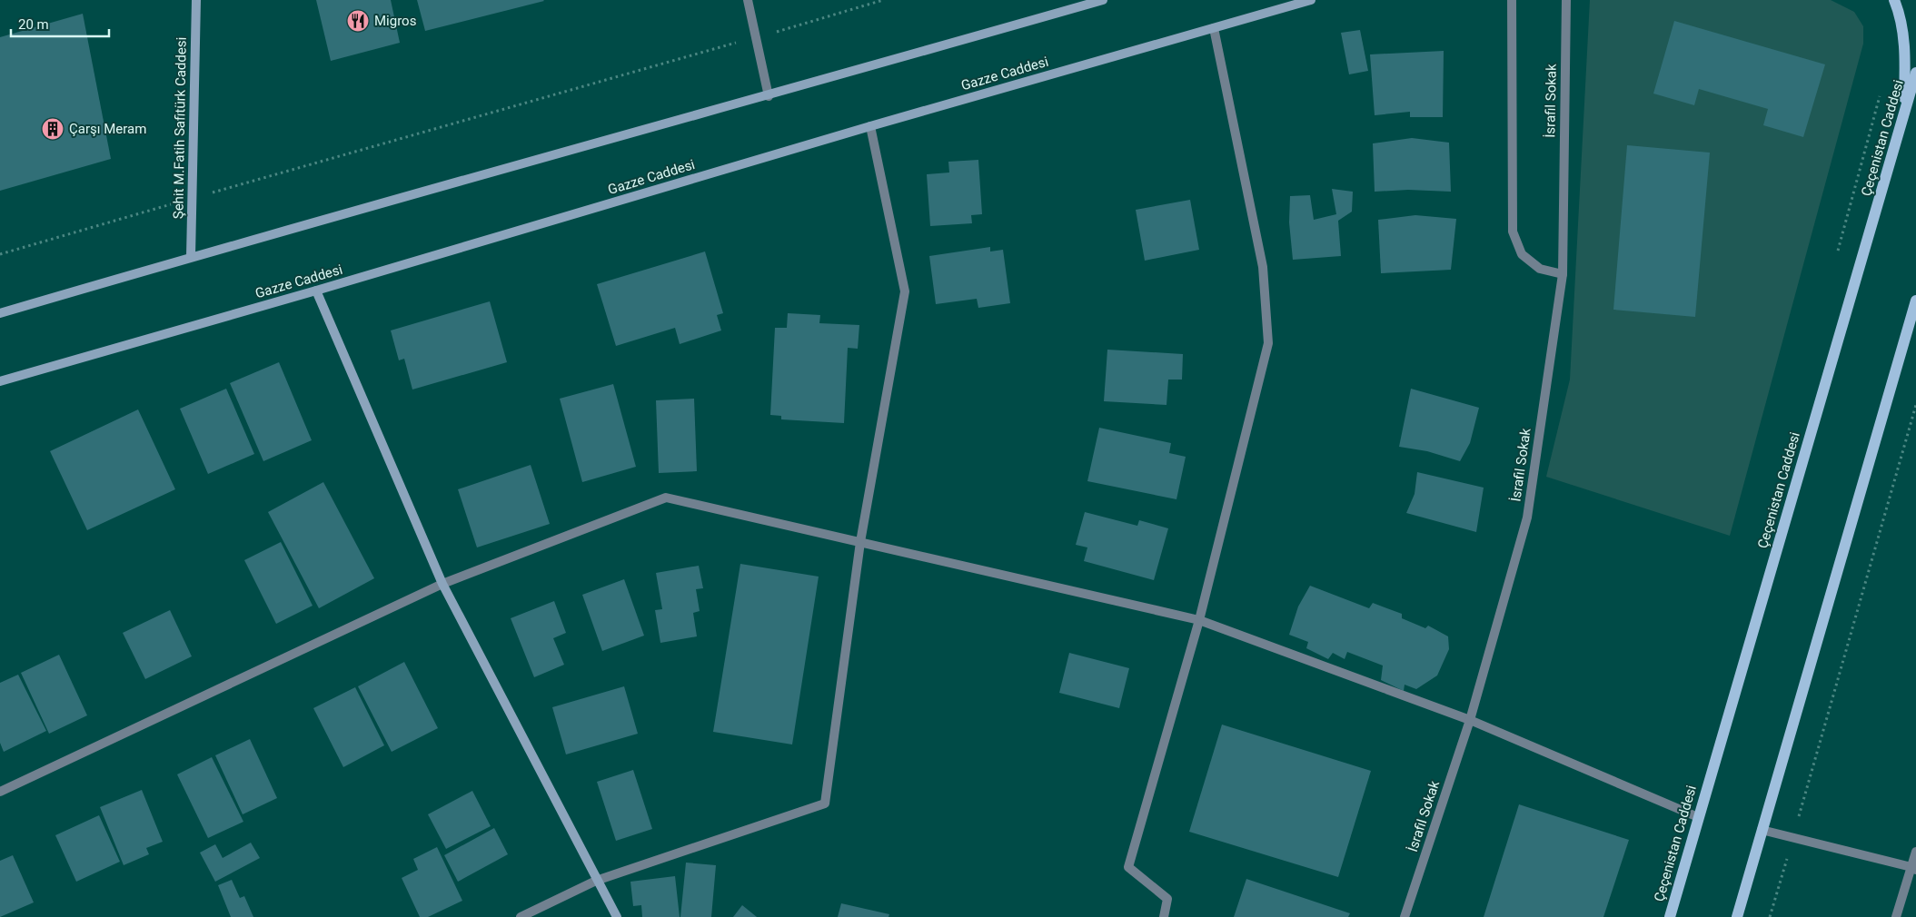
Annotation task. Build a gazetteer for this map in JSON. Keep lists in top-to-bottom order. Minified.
{"streets":{"main road":["Gazze Caddesi","Şehit M.Fatih Safitürk Caddesi","Çeçenistan Caddesi"],"street":["İsrafil Sokak"]},"places":{"restaurant":["Migros"],"building":["Çarşı Meram"]},"scale_bar":"20 m"}
